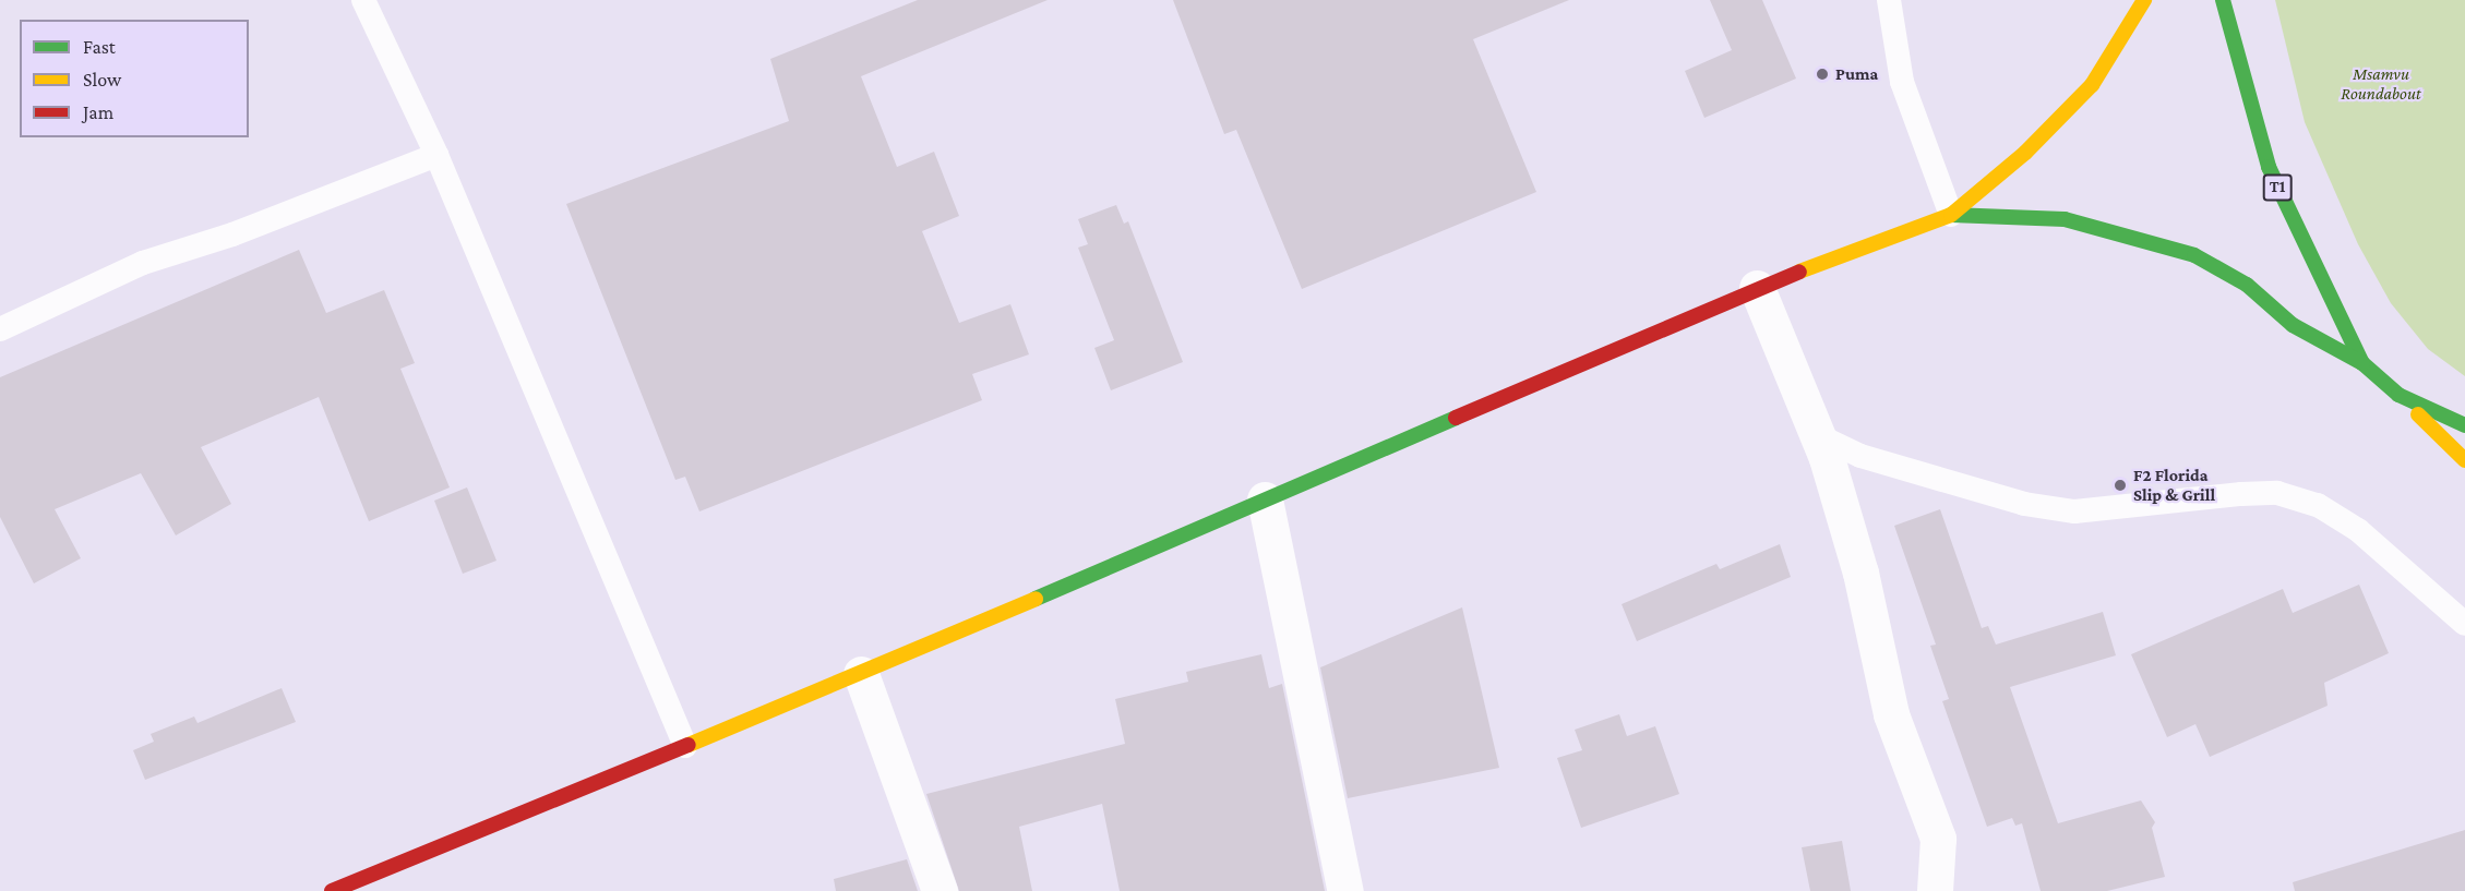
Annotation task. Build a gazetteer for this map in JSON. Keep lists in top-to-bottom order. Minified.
{"streets":{"main road":["T1"]},"parks":["Msamvu Roundabout"],"places":["Puma","F2 Florida Slip & Grill"],"legend":["Fast","Slow","Jam"]}
